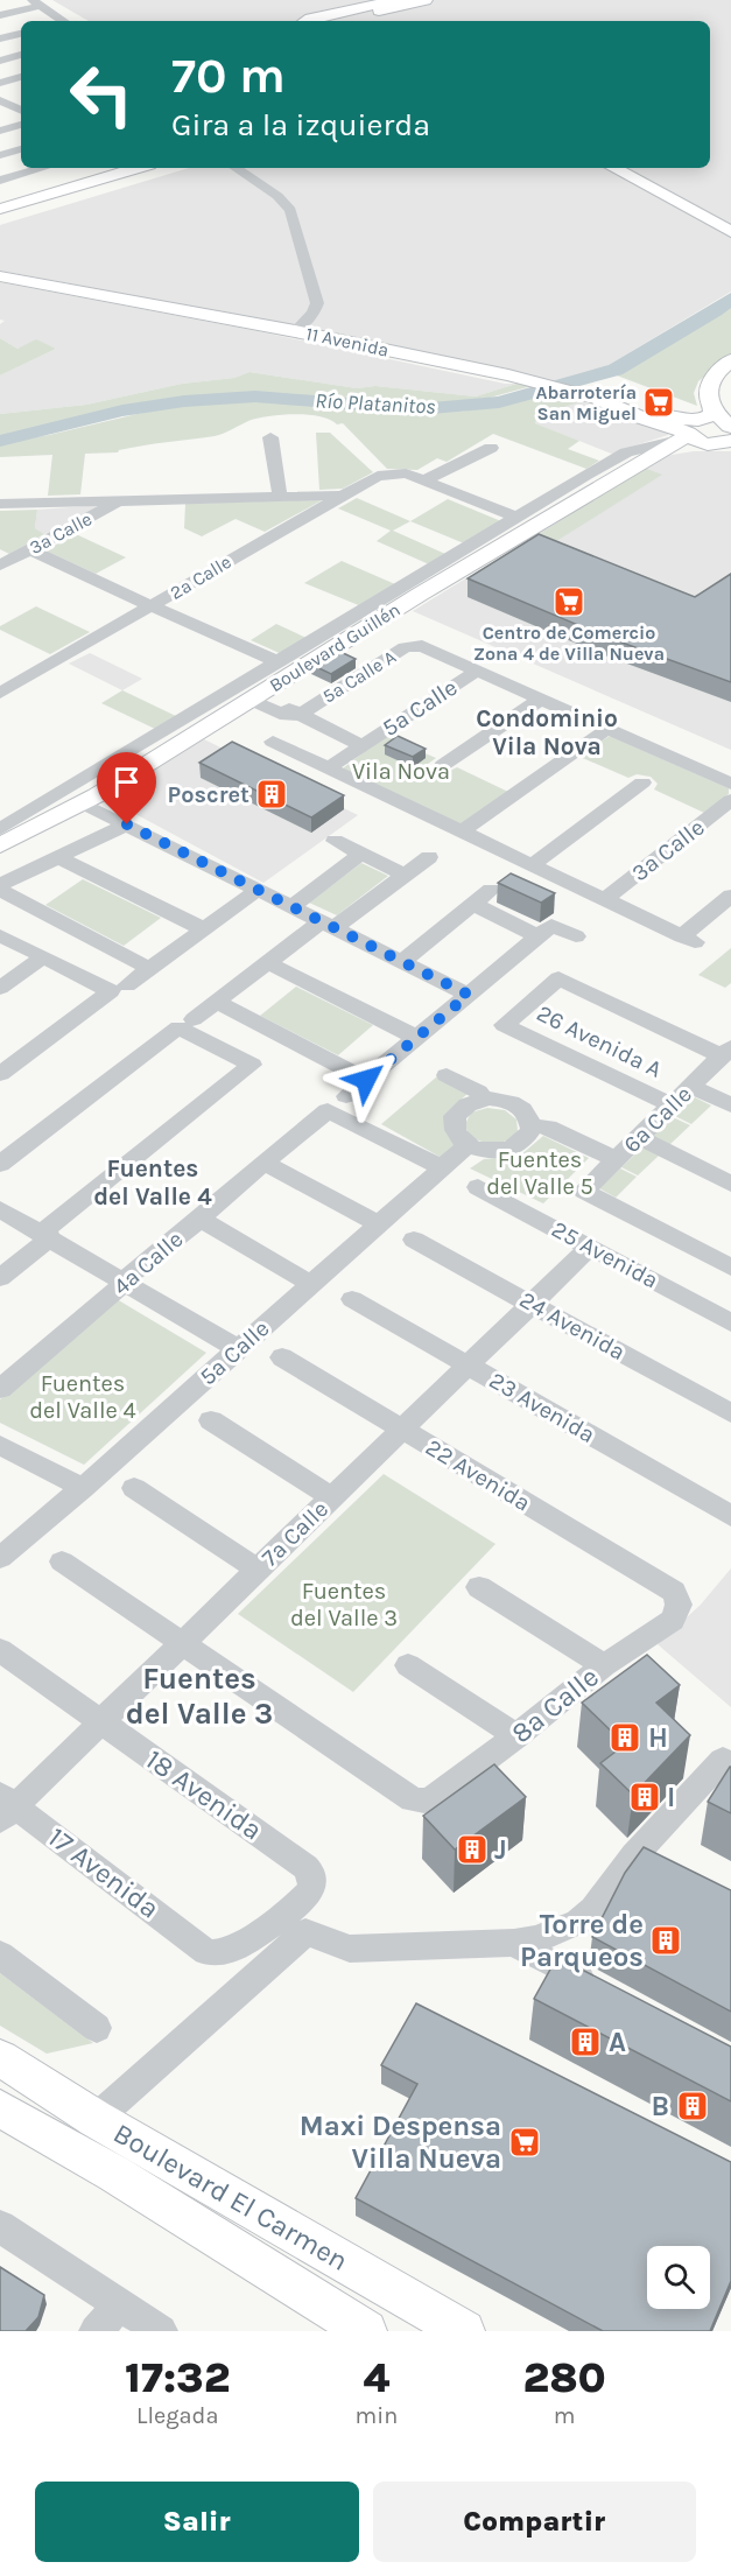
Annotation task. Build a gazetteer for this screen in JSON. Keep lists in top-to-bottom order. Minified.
{"streets":{"main road":["11 Avenida","Boulevard Guillén","Boulevard El Carmen"],"street":["3a Calle","2a Calle","5a Calle A","5a Calle","26 Avenida A","6a Calle","25 Avenida","4a Calle","24 Avenida","23 Avenida","22 Avenida","7a Calle","8a Calle","18 Avenida","17 Avenida"]},"crossings":[["11 Avenida","Boulevard Guillén"],["5a Calle A","5a Calle"],["26 Avenida A","6a Calle"],["6a Calle","25 Avenida"],["25 Avenida","7a Calle"],["24 Avenida","7a Calle"],["23 Avenida","7a Calle"],["22 Avenida","7a Calle"],["22 Avenida","8a Calle"],["7a Calle","8a Calle"],["7a Calle","18 Avenida"],["7a Calle","17 Avenida"],["18 Avenida","17 Avenida"]],"districts":["Condominio Vila Nova","Fuentes del Valle 4","Fuentes del Valle 3"],"water":["Río Platanitos"],"parks":["Vila Nova","Fuentes del Valle 5","Fuentes del Valle 4","Fuentes del Valle 3"],"places":{"supermarket":["Abarrotería San Miguel","Centro de Comercio Zona 4 de Villa Nueva","Maxi Despensa Villa Nueva"],"building":["Poscret","H","I","J","Torre de Parqueos","A","B"]},"page":{"turn":["70 m","Gira a la izquierda"],"eta":["17:32","Llegada","4","min","280","m"],"buttons":["Salir","Compartir"]}}
